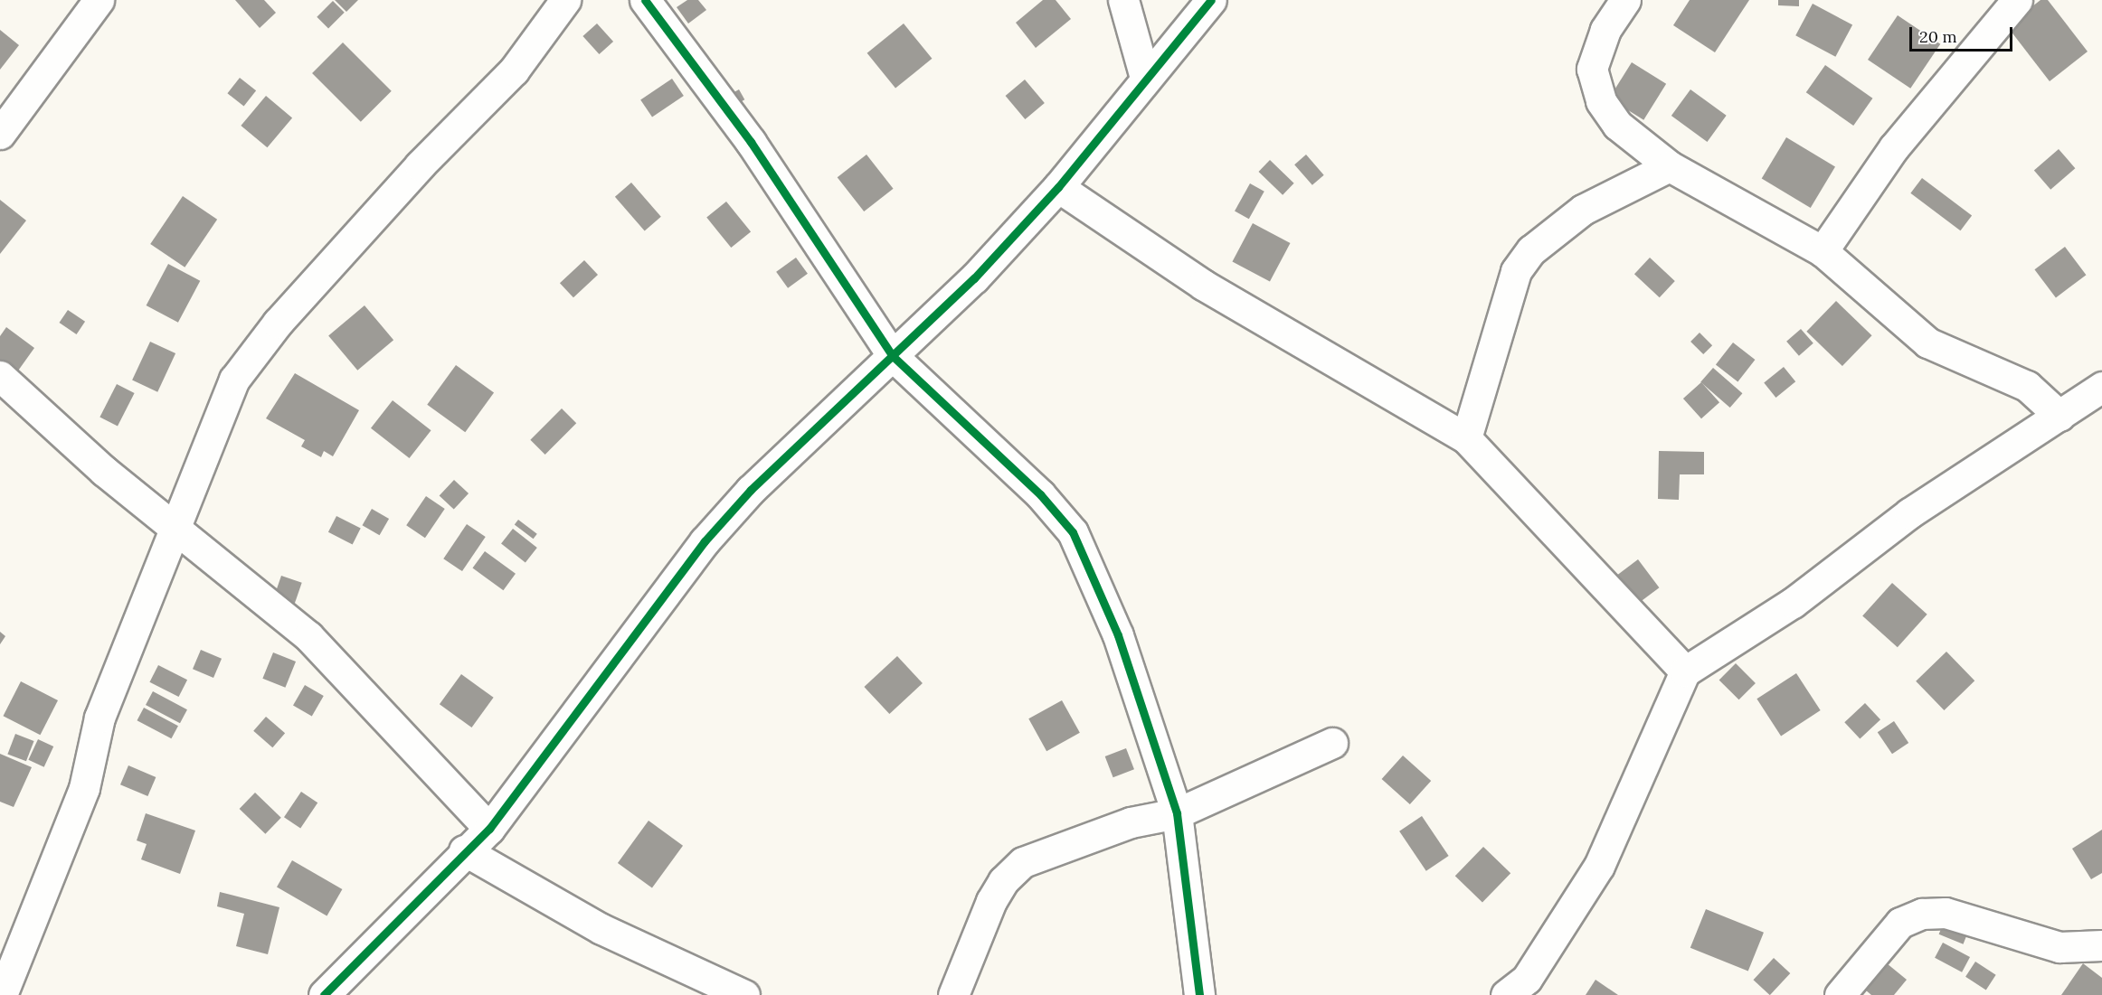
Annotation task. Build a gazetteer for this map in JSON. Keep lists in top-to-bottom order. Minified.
{"scale_bar":"20 m"}
